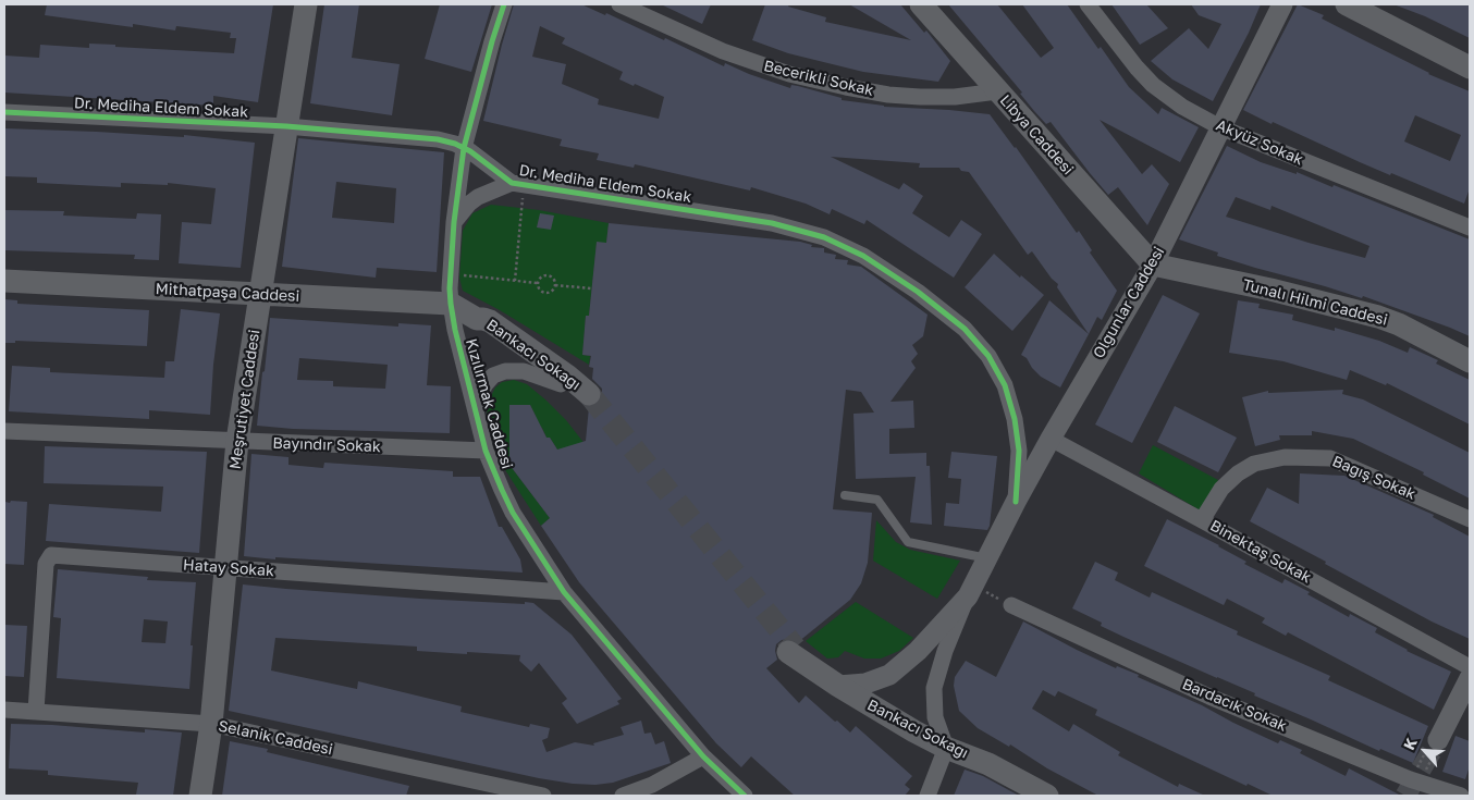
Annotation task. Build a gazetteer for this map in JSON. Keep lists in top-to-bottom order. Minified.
{"streets":{"main road":["Libya Caddesi","Mithatpaşa Caddesi","Tunalı Hilmi Caddesi","Bankacı Sokağı","Meşrutiyet Caddesi"],"street":["Becerikli Sokak","Dr. Mediha Eldem Sokak","Akyüz Sokak","Olgunlar Caddesi","Kızılırmak Caddesi","Bayındır Sokak","Bağış Sokak","Binektaş Sokak","Hatay Sokak","Bardacık Sokak","Selanik Caddesi"]},"crossings":[["Becerikli Sokak","Libya Caddesi"],["Dr. Mediha Eldem Sokak","Olgunlar Caddesi"],["Dr. Mediha Eldem Sokak","Meşrutiyet Caddesi"],["Dr. Mediha Eldem Sokak","Kızılırmak Caddesi"],["Libya Caddesi","Olgunlar Caddesi"],["Libya Caddesi","Tunalı Hilmi Caddesi"],["Akyüz Sokak","Olgunlar Caddesi"],["Mithatpaşa Caddesi","Bankacı Sokağı"],["Mithatpaşa Caddesi","Meşrutiyet Caddesi"],["Mithatpaşa Caddesi","Kızılırmak Caddesi"],["Olgunlar Caddesi","Tunalı Hilmi Caddesi"],["Olgunlar Caddesi","Bankacı Sokağı"],["Olgunlar Caddesi","Binektaş Sokak"],["Bankacı Sokağı","Kızılırmak Caddesi"],["Meşrutiyet Caddesi","Bayındır Sokak"],["Meşrutiyet Caddesi","Hatay Sokak"],["Meşrutiyet Caddesi","Selanik Caddesi"],["Kızılırmak Caddesi","Bayındır Sokak"],["Kızılırmak Caddesi","Hatay Sokak"],["Bağış Sokak","Binektaş Sokak"],["Hatay Sokak","Selanik Caddesi"]],"north":"top left"}
